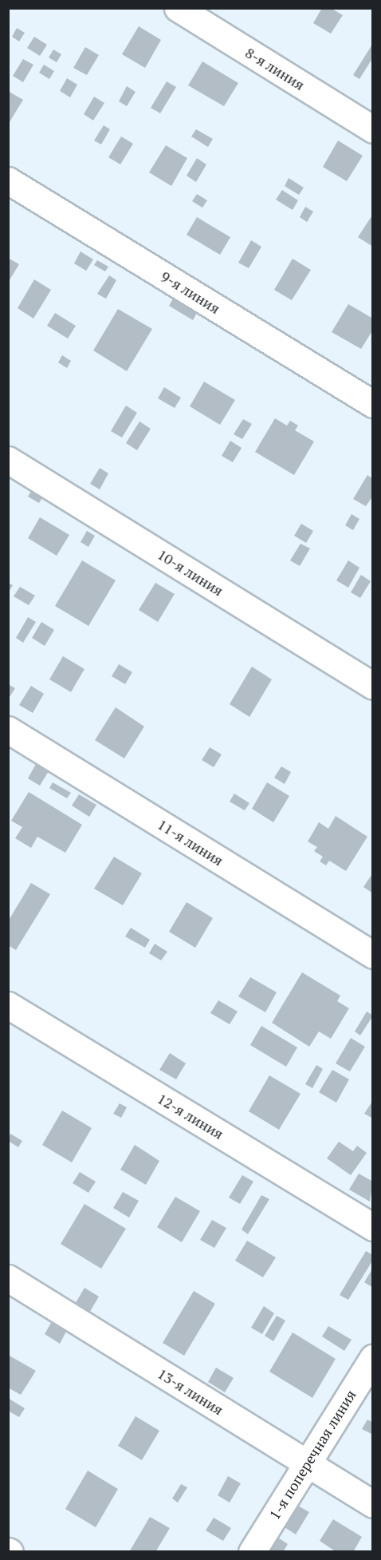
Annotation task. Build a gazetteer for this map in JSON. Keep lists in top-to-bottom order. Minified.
{"streets":{"street":["8-я линия","9-я линия","10-я линия","11-я линия","12-я линия","13-я линия","1-я поперечная линия"]},"crossings":[["13-я линия","1-я поперечная линия"]]}
